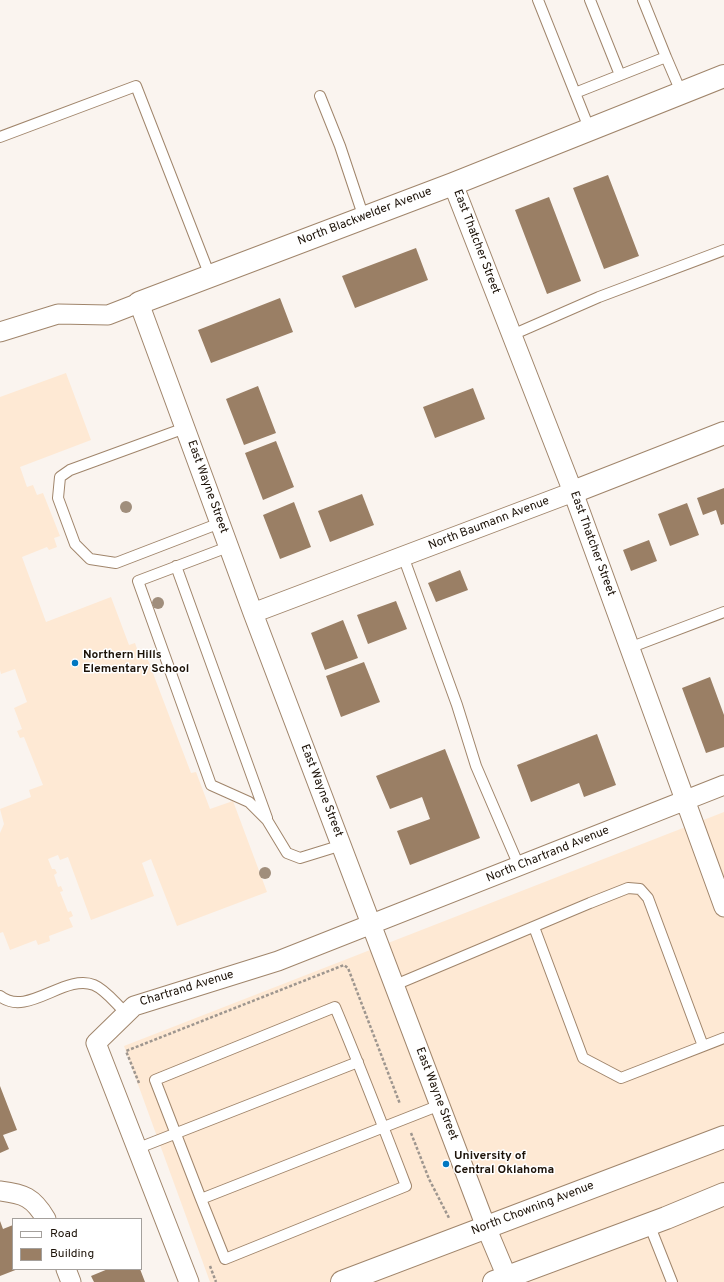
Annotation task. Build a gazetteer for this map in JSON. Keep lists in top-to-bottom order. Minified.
{"streets":{"street":["North Blackwelder Avenue","East Thatcher Street","East Wayne Street","North Baumann Avenue","North Chartrand Avenue","Chartrand Avenue","North Chowning Avenue"]},"crossings":[["North Blackwelder Avenue","East Thatcher Street"],["North Blackwelder Avenue","East Wayne Street"],["East Thatcher Street","North Baumann Avenue"],["East Thatcher Street","North Chartrand Avenue"],["East Wayne Street","North Baumann Avenue"],["East Wayne Street","North Chartrand Avenue"],["East Wayne Street","Chartrand Avenue"],["East Wayne Street","North Chowning Avenue"],["North Chartrand Avenue","Chartrand Avenue"]],"places":["Northern Hills Elementary School","University of Central Oklahoma"],"legend":["Road","Building"]}
